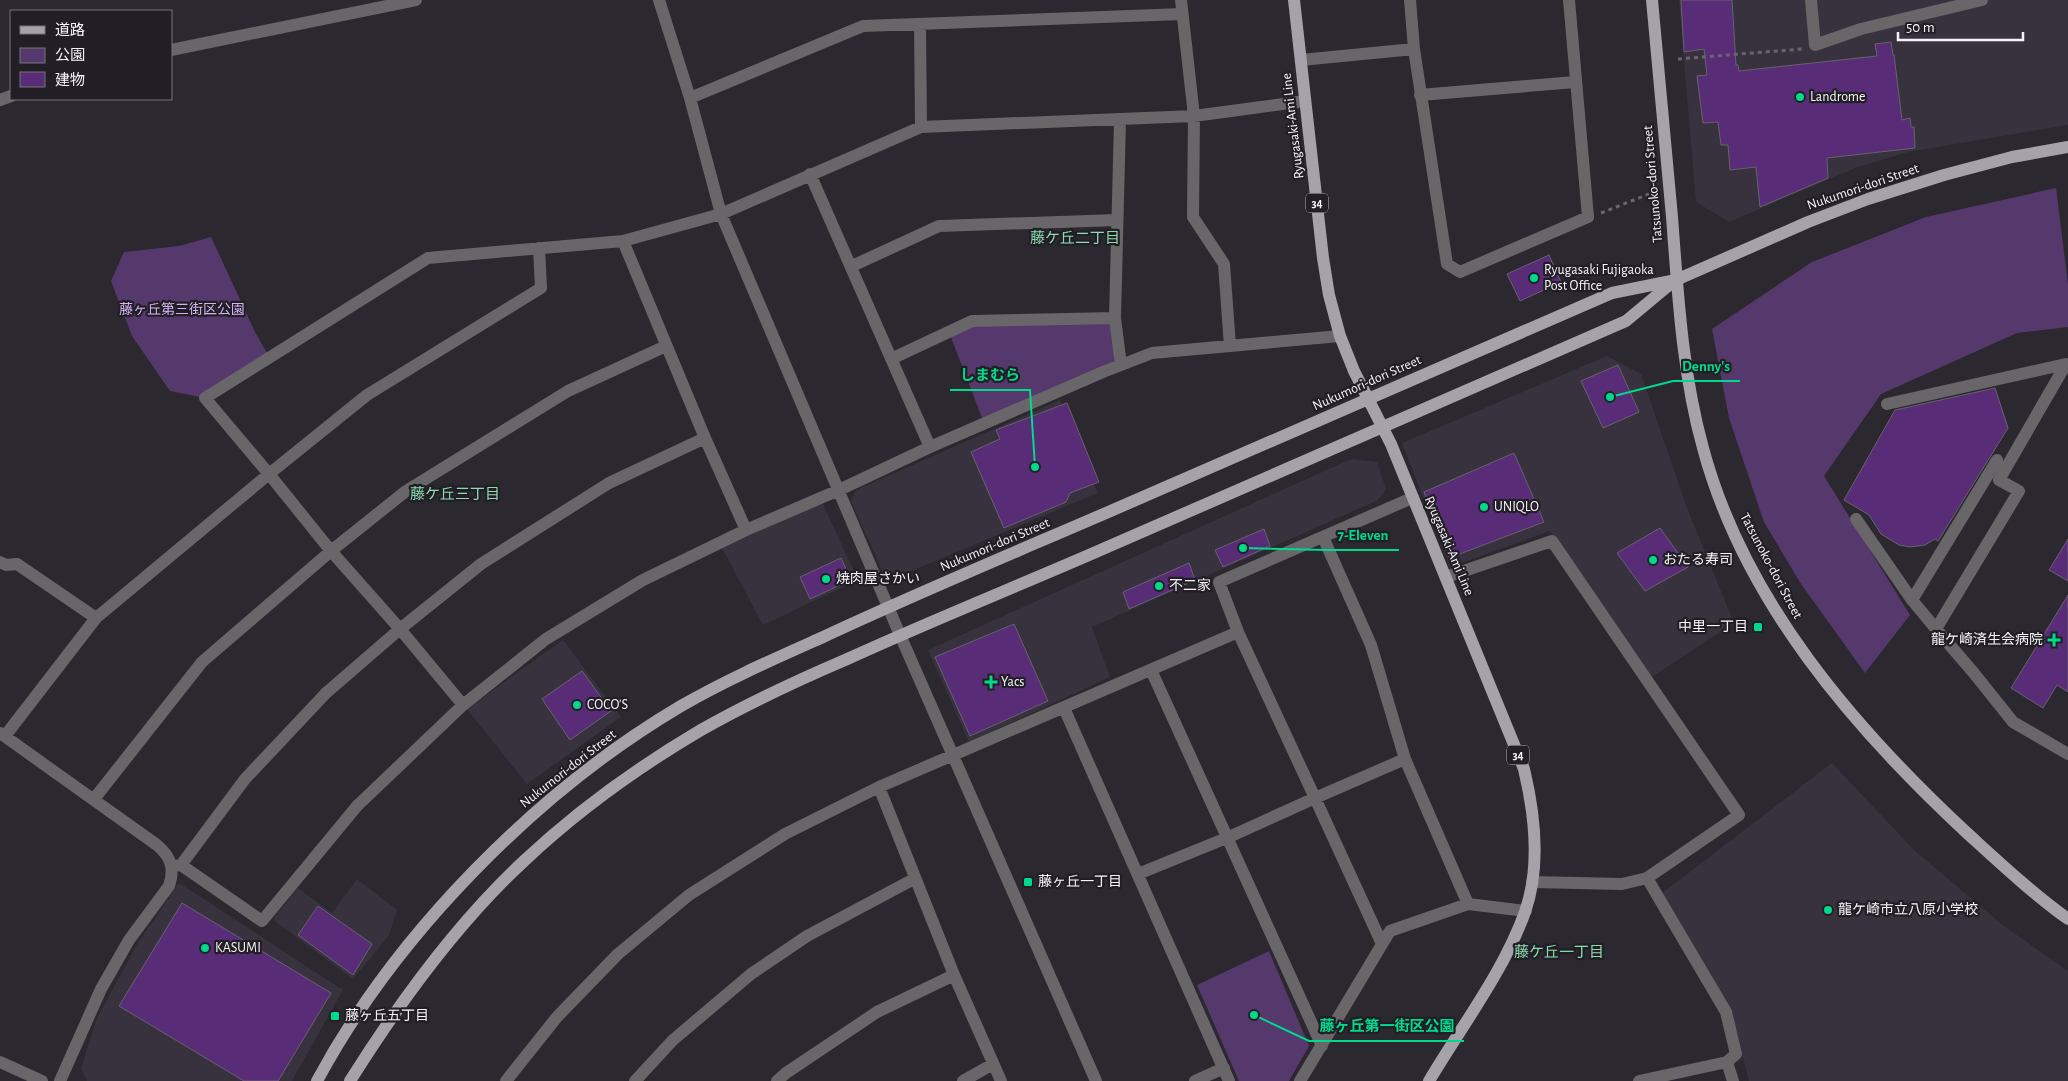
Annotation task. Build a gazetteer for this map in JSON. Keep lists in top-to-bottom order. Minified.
{"streets":{"main road":["Ryugasaki-Ami Line","Tatsunoko-dori Street","Nukumori-dori Street","34"]},"crossings":[["Ryugasaki-Ami Line","Nukumori-dori Street"],["Tatsunoko-dori Street","Nukumori-dori Street"]],"districts":["藤ケ丘二丁目","藤ケ丘三丁目","藤ケ丘一丁目"],"parks":["藤ヶ丘第三街区公園"],"places":{"other":["Landrome","Ryugasaki Fujigaoka Post Office","Denny's","しまむら","UNIQLO","7-Eleven","おたる寿司","焼肉屋さかい","不二家","COCO'S","龍ケ崎市立八原小学校","KASUMI","藤ヶ丘第一街区公園"],"transit":["中里一丁目","藤ヶ丘一丁目","藤ヶ丘五丁目"],"health":["龍ケ崎済生会病院","Yacs"]},"legend":["道路","公園","建物"],"scale_bar":"50 m"}
